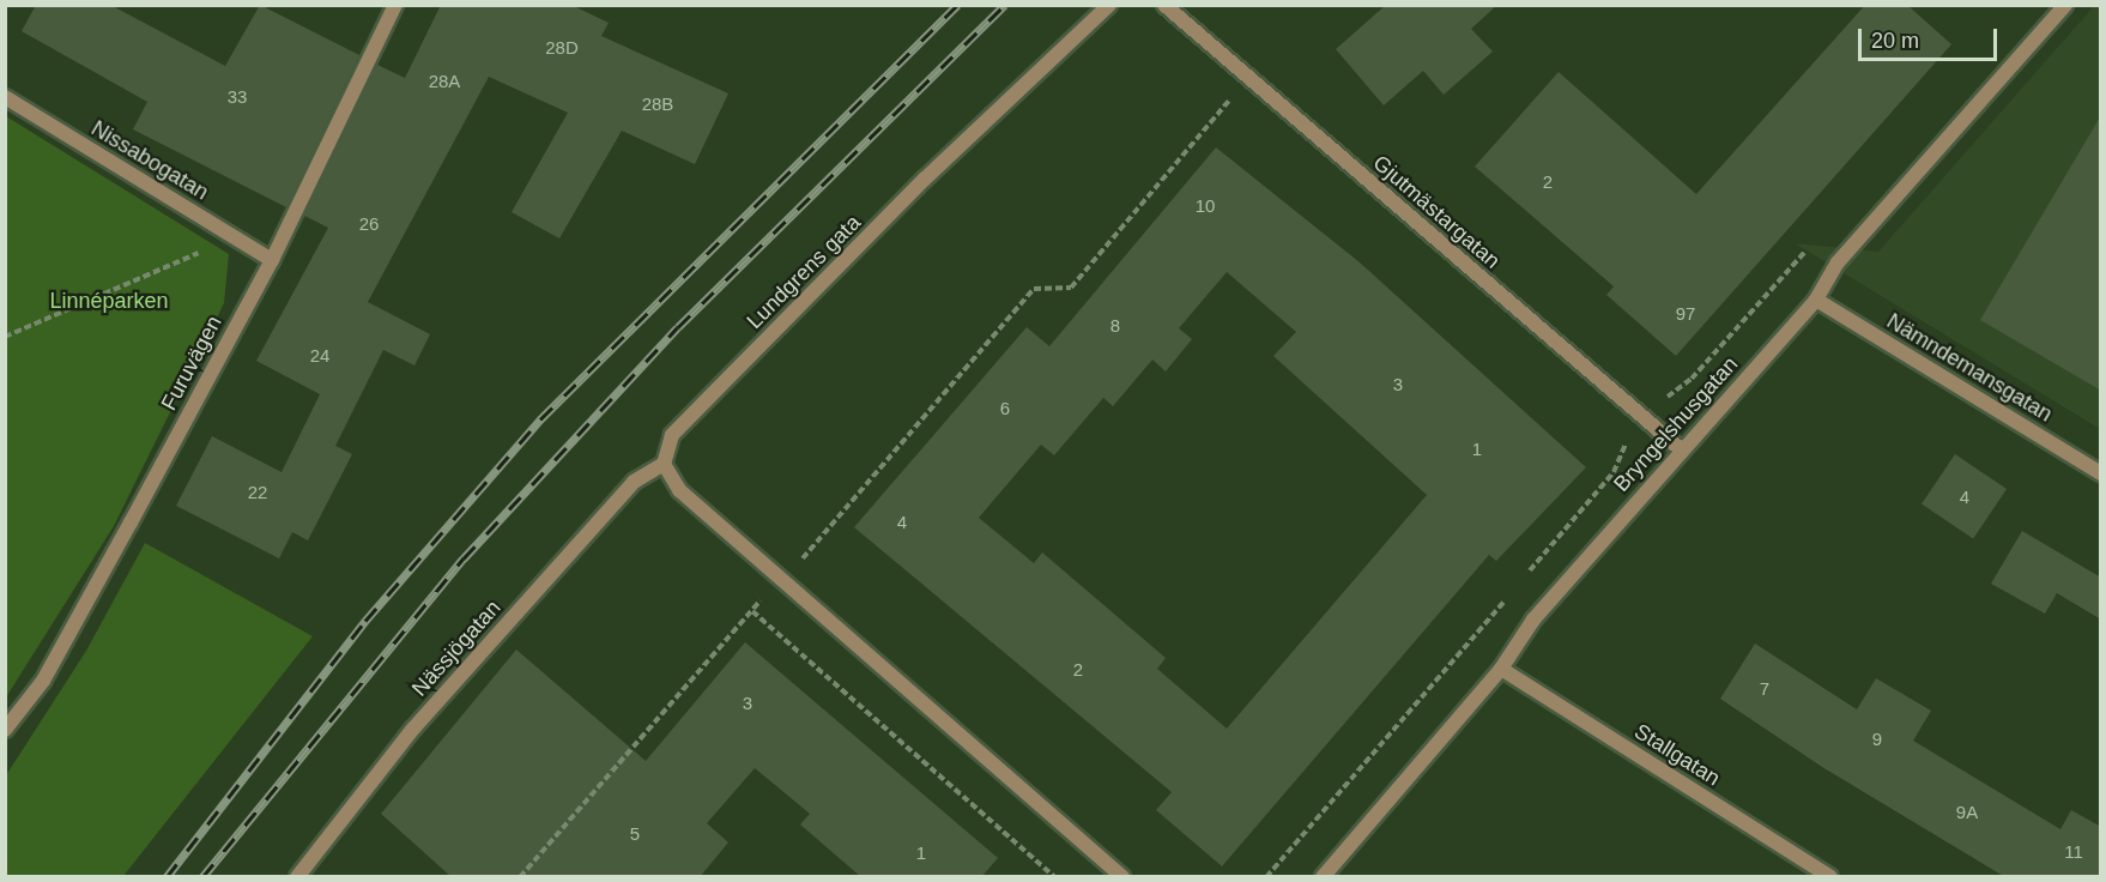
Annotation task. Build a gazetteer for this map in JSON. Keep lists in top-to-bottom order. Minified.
{"streets":{"street":["Nissabogatan","Gjutmästargatan","Lundgrens gata","Furuvägen","Nämndemansgatan","Bryngelshusgatan","Nässjögatan","Stallgatan"]},"crossings":[["Nissabogatan","Furuvägen"],["Gjutmästargatan","Bryngelshusgatan"],["Lundgrens gata","Nässjögatan"],["Nämndemansgatan","Bryngelshusgatan"],["Bryngelshusgatan","Stallgatan"]],"parks":["Linnéparken"],"house_numbers":["28D","28A","33","28B","2","10","26","97","8","24","3","6","1","22","4","4","2","7","3","9","9A","5","11","1"],"scale_bar":"20 m"}
